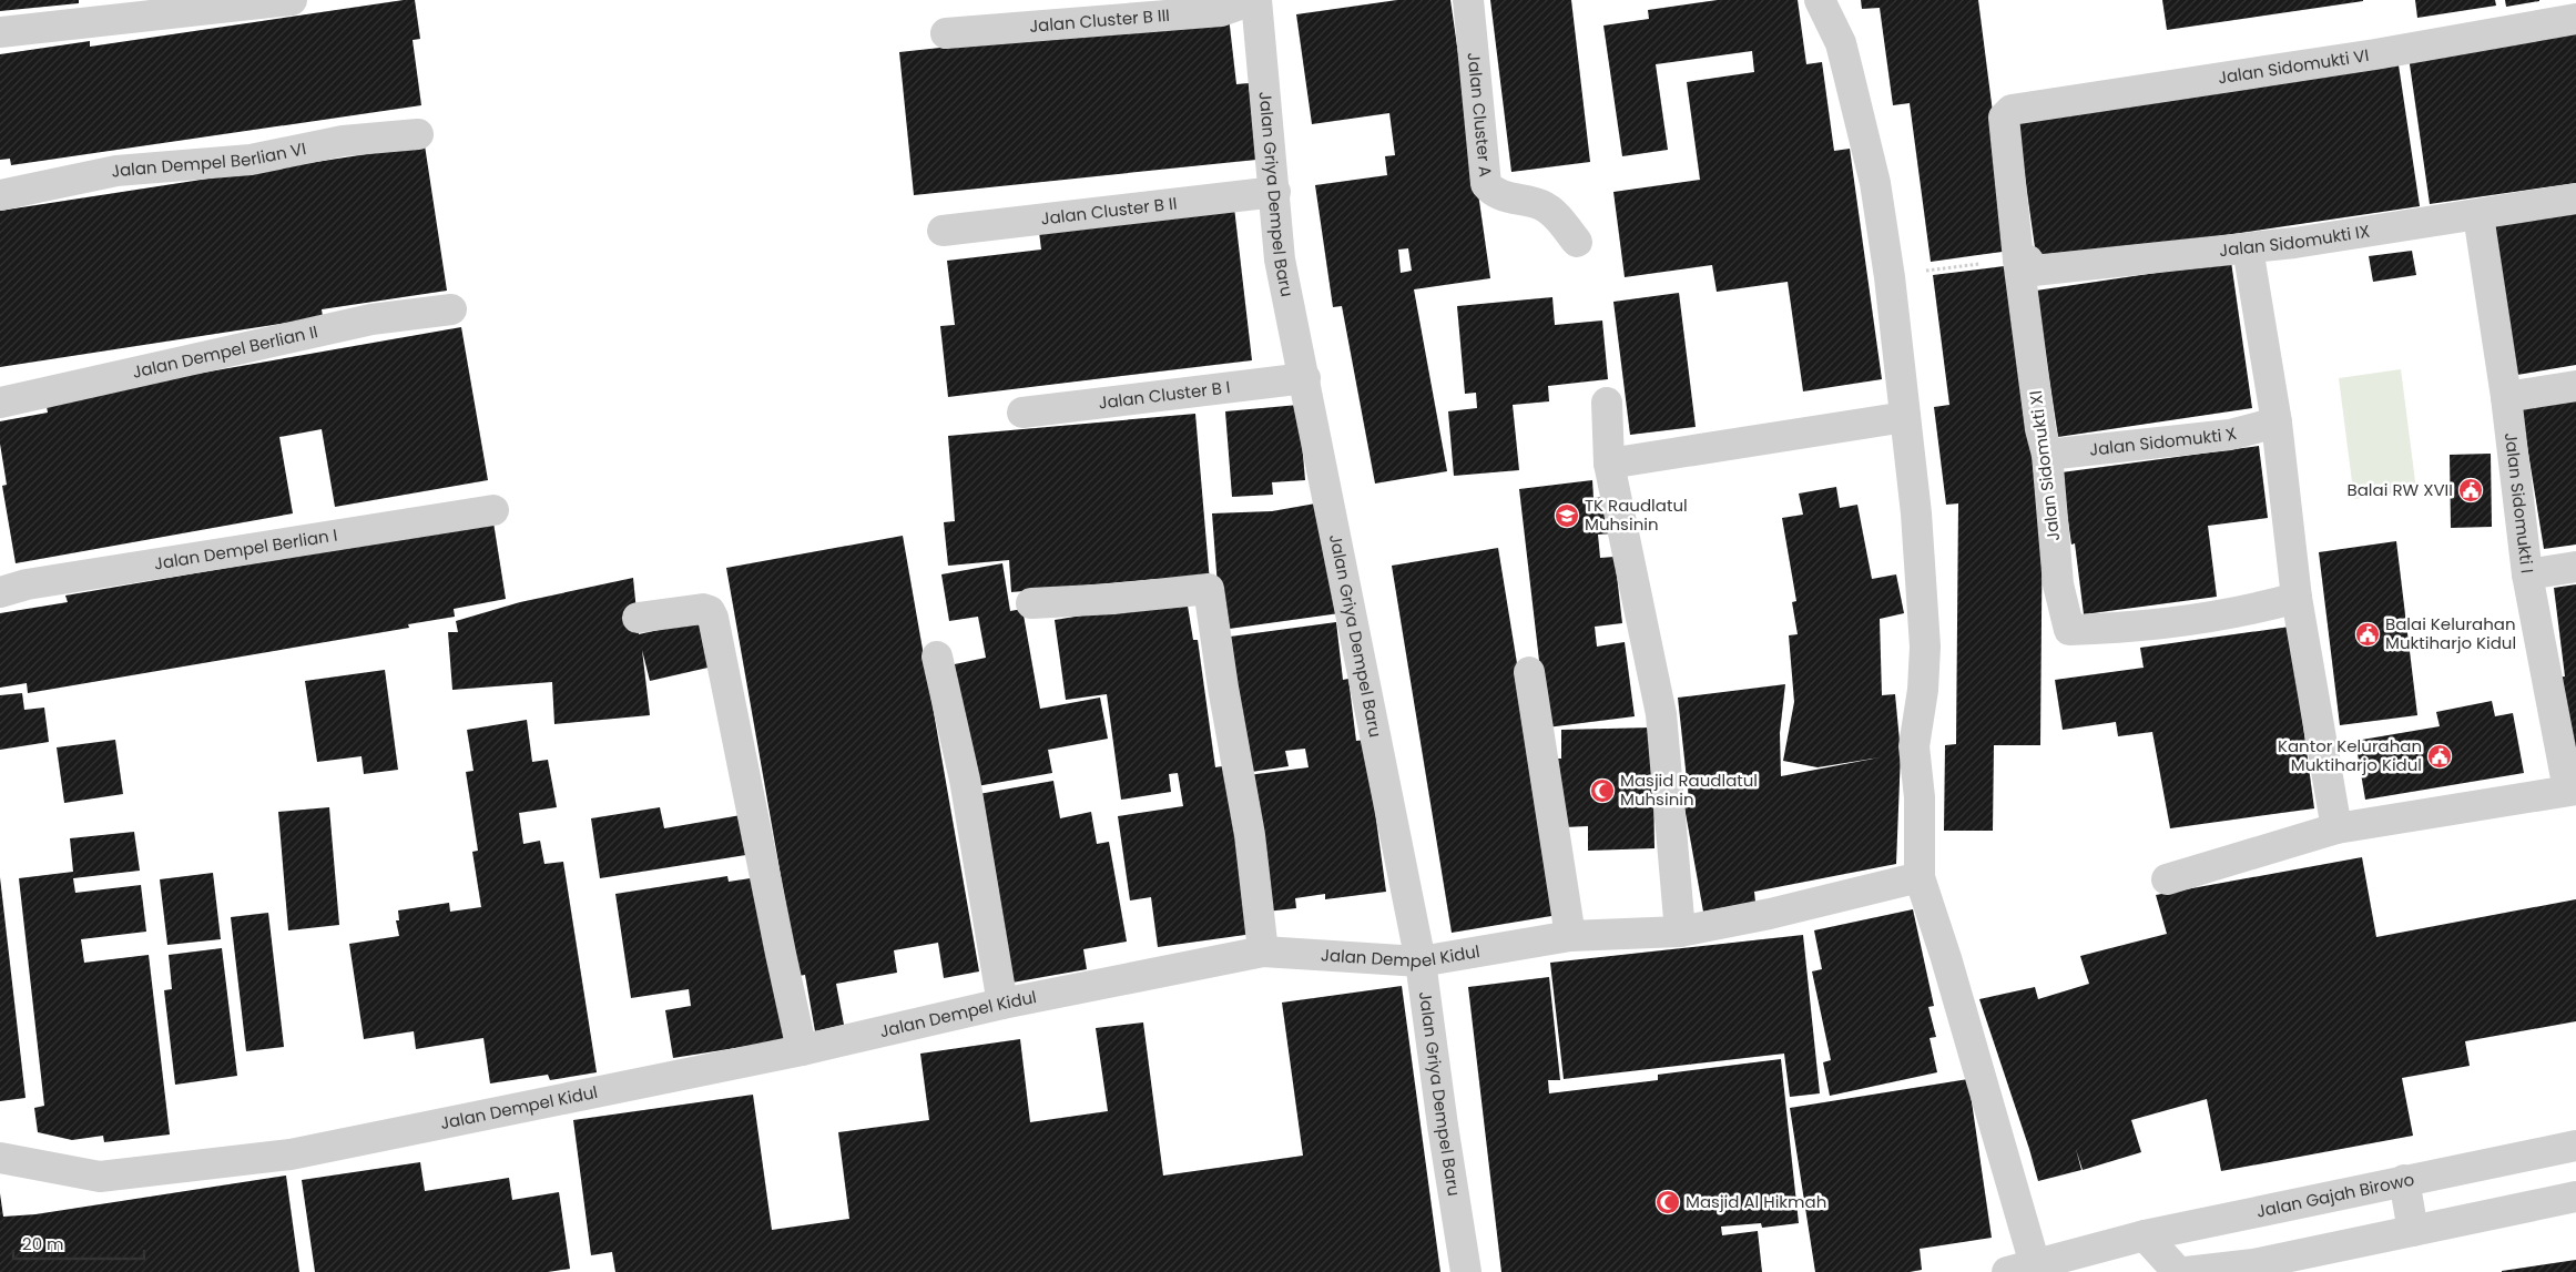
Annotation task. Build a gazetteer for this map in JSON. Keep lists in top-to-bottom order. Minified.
{"streets":{"street":["Jalan Cluster B III","Jalan Sidomukti VI","Jalan Cluster A","Jalan Dempel Berlian VI","Jalan Griya Dempel Baru","Jalan Cluster B II","Jalan Sidomukti IX","Jalan Dempel Berlian II","Jalan Cluster B I","Jalan Sidomukti X","Jalan Sidomukti XI","Jalan Sidomukti I","Jalan Dempel Berlian I","Jalan Dempel Kidul","Jalan Gajah Birowo"]},"crossings":[["Jalan Sidomukti VI","Jalan Sidomukti XI"],["Jalan Griya Dempel Baru","Jalan Cluster B II"],["Jalan Griya Dempel Baru","Jalan Cluster B I"],["Jalan Griya Dempel Baru","Jalan Dempel Kidul"],["Jalan Sidomukti IX","Jalan Sidomukti XI"],["Jalan Sidomukti IX","Jalan Sidomukti I"],["Jalan Sidomukti X","Jalan Sidomukti XI"]],"places":{"public building":["Balai RW XVII","Balai Kelurahan Muktiharjo Kidul","Kantor Kelurahan Muktiharjo Kidul"],"school or university":["TK Raudlatul Muhsinin"],"mosque":["Masjid Raudlatul Muhsinin","Masjid Al Hikmah"]},"scale_bar":"20 m"}
